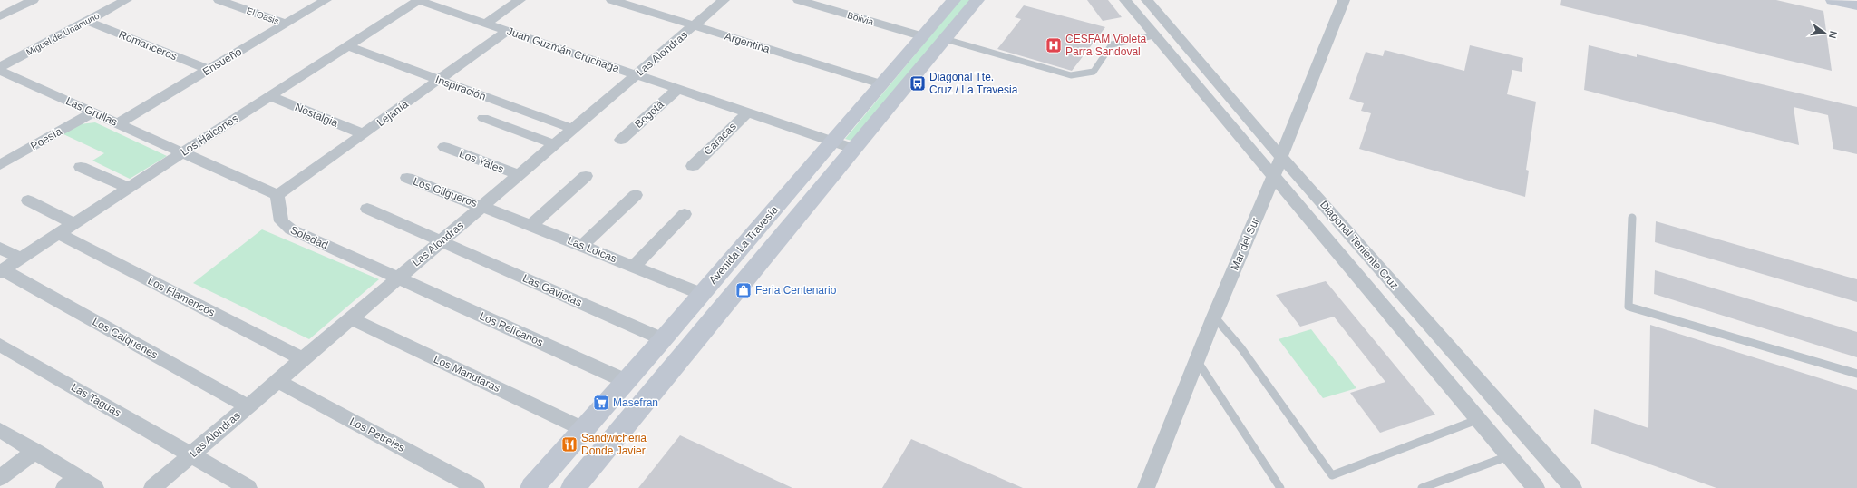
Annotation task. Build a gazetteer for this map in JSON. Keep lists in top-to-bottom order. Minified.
{"streets":{"street":["El Oasis","Bolivia","Miguel de Unamuno","Argentina","Romanceros","Juan Guzmán Cruchaga","Las Alondras","Ensueño","Inspiración","Las Grullas","Lejanía","Bogotá","Nostalgia","Los Halcones","Poesía","Caracas","Los Yales","Los Gilgueros","Soledad","Mar del Sur","Avenida La Travesía","Diagonal Teniente Cruz","Las Loicas","Las Gaviotas","Los Flamencos","Los Pelícanos","Los Caiquenes","Los Manutaras","Las Taguas","Los Petreles"]},"crossings":[["El Oasis","Ensueño"],["Bolivia","Avenida La Travesía"],["Miguel de Unamuno","Romanceros"],["Argentina","Las Alondras"],["Argentina","Avenida La Travesía"],["Romanceros","Ensueño"],["Juan Guzmán Cruchaga","Las Alondras"],["Juan Guzmán Cruchaga","Lejanía"],["Juan Guzmán Cruchaga","Bogotá"],["Juan Guzmán Cruchaga","Los Halcones"],["Juan Guzmán Cruchaga","Caracas"],["Juan Guzmán Cruchaga","Avenida La Travesía"],["Las Alondras","Inspiración"],["Las Alondras","Los Yales"],["Las Alondras","Los Gilgueros"],["Las Alondras","Soledad"],["Las Alondras","Las Loicas"],["Las Alondras","Las Gaviotas"],["Las Alondras","Los Flamencos"],["Las Alondras","Los Pelícanos"],["Las Alondras","Los Caiquenes"],["Las Alondras","Los Manutaras"],["Las Alondras","Las Taguas"],["Las Alondras","Los Petreles"],["Ensueño","Las Grullas"],["Inspiración","Lejanía"],["Inspiración","Los Halcones"],["Las Grullas","Los Halcones"],["Las Grullas","Poesía"],["Lejanía","Nostalgia"],["Lejanía","Soledad"],["Nostalgia","Los Halcones"],["Los Halcones","Los Flamencos"],["Los Halcones","Los Caiquenes"],["Los Gilgueros","Las Loicas"],["Soledad","Los Pelícanos"],["Mar del Sur","Diagonal Teniente Cruz"],["Avenida La Travesía","Las Loicas"],["Avenida La Travesía","Las Gaviotas"],["Avenida La Travesía","Los Pelícanos"],["Avenida La Travesía","Los Manutaras"]],"places":{"hospital":["CESFAM Violeta Parra Sandoval"],"bus stop":["Diagonal Tte. Cruz / La Travesia"],"shop":["Feria Centenario"],"supermarket":["Masefran"],"restaurant":["Sandwicheria Donde Javier"]},"north":"right"}
